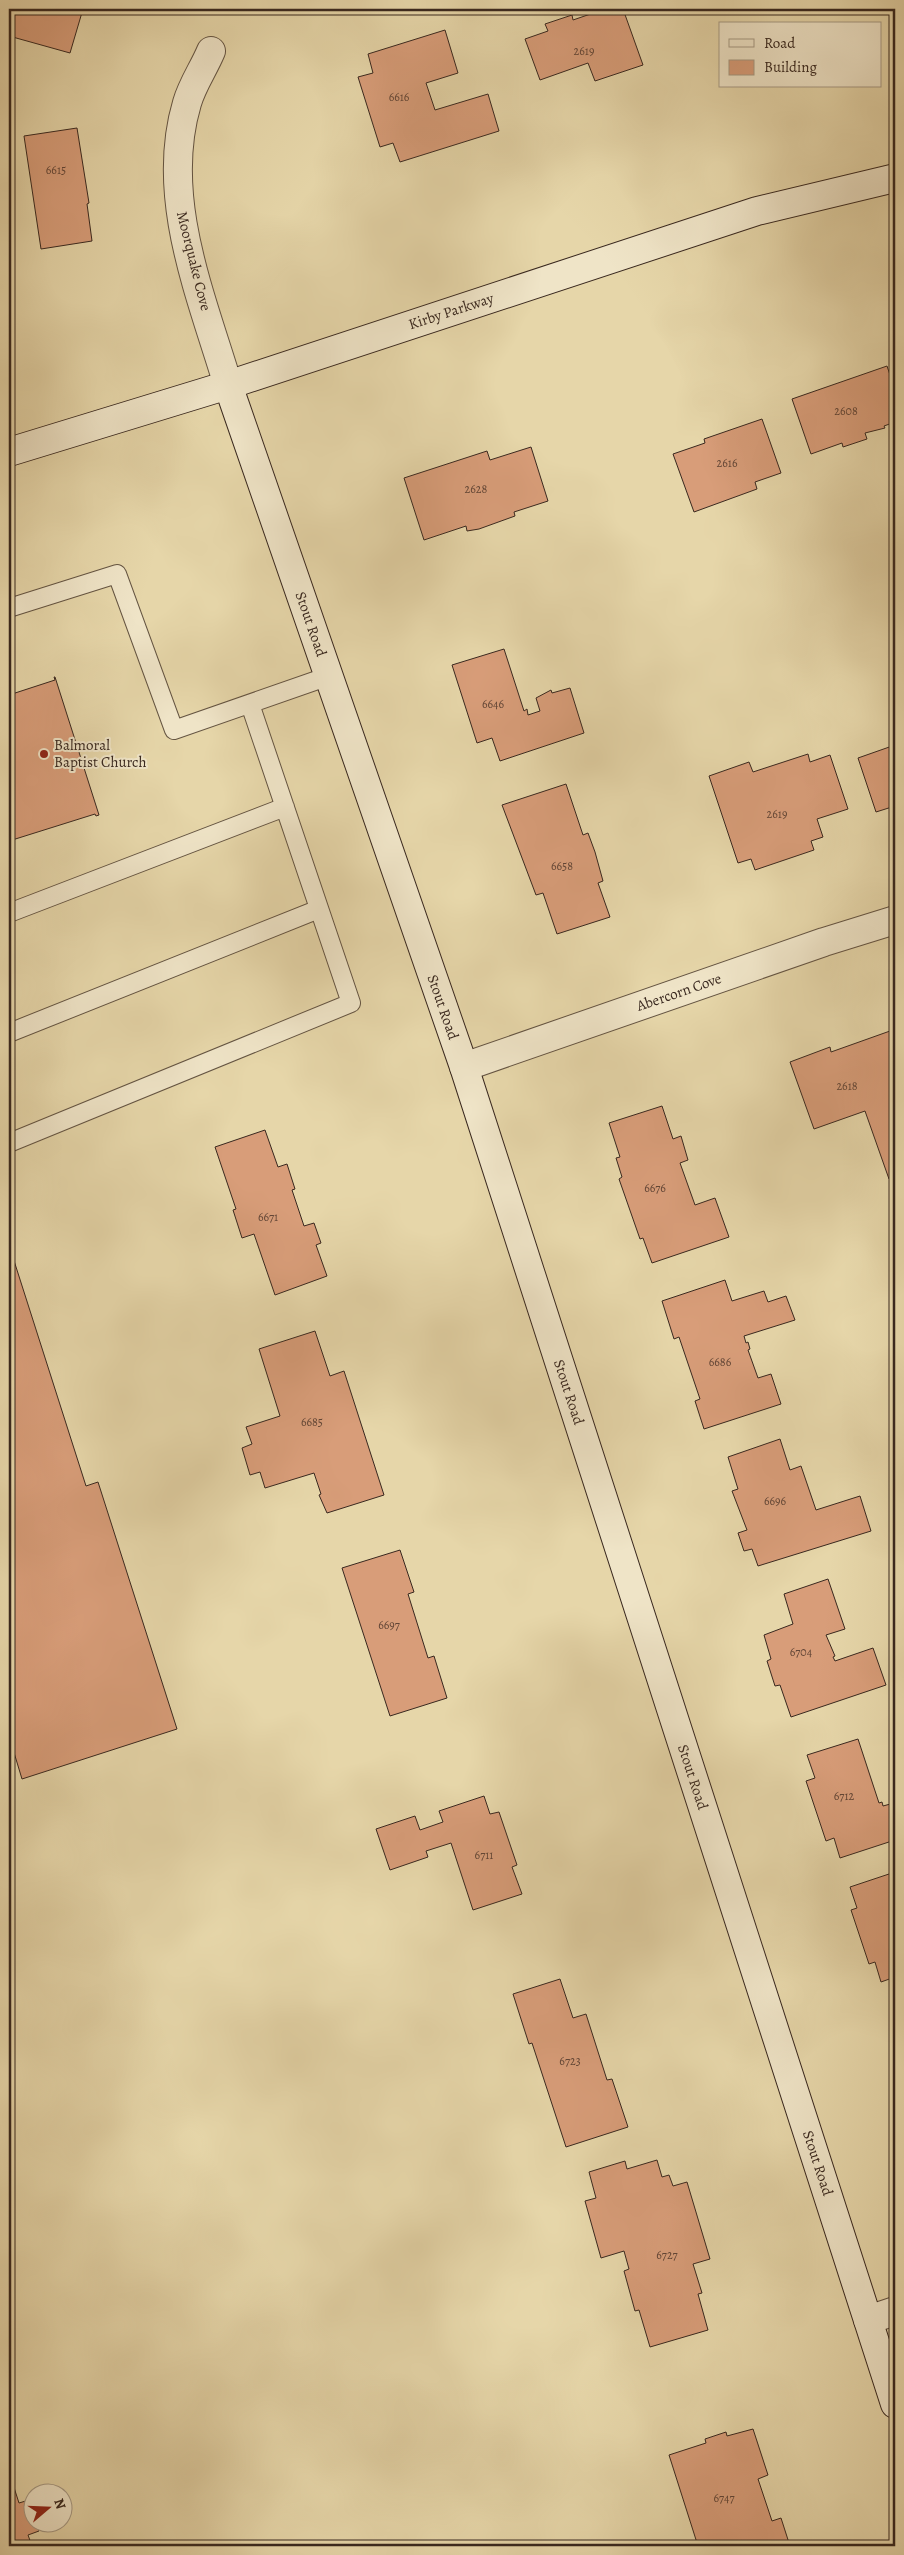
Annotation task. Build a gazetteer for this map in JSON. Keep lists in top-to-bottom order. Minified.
{"streets":{"street":["Moorquake Cove","Kirby Parkway","Stout Road","Abercorn Cove"]},"crossings":[["Moorquake Cove","Kirby Parkway"],["Moorquake Cove","Stout Road"],["Kirby Parkway","Stout Road"],["Stout Road","Abercorn Cove"]],"places":["Balmoral Baptist Church"],"house_numbers":["2619","6616","6615","2608","2616","2628","6646","2619","6658","2618","6676","6671","6686","6685","6696","6697","6704","6712","6711","6723","6727","6747"],"legend":["Road","Building"],"north":"right"}
